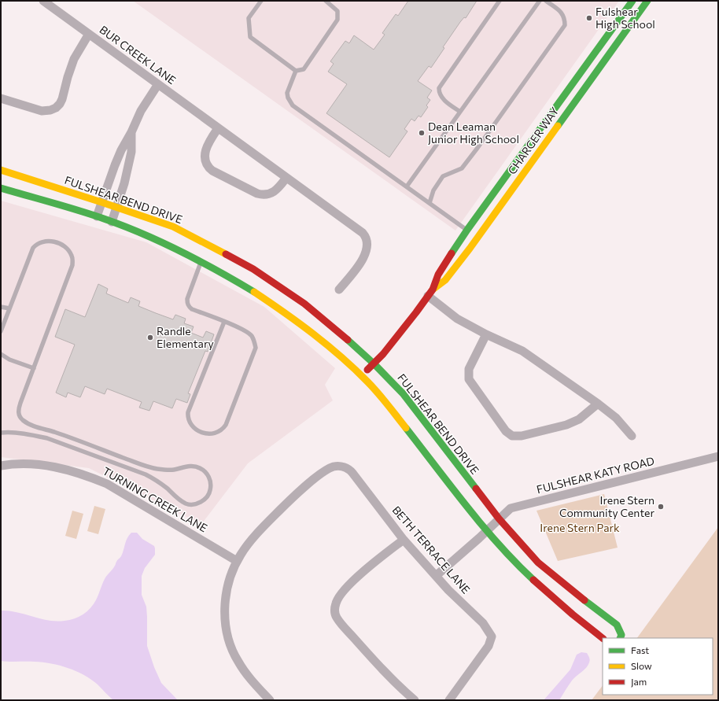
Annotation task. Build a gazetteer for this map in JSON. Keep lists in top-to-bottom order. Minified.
{"streets":{"street":["BUR CREEK LANE","CHARGER WAY","FULSHEAR BEND DRIVE","FULSHEAR KATY ROAD","TURNING CREEK LANE","BETH TERRACE LANE"]},"crossings":[["CHARGER WAY","FULSHEAR BEND DRIVE"],["FULSHEAR BEND DRIVE","FULSHEAR KATY ROAD"],["FULSHEAR KATY ROAD","BETH TERRACE LANE"],["TURNING CREEK LANE","BETH TERRACE LANE"]],"parks":["Irene Stern Park"],"places":["Fulshear High School","Dean Leaman Junior High School","Randle Elementary","Irene Stern Community Center"],"legend":["Fast","Slow","Jam"]}
